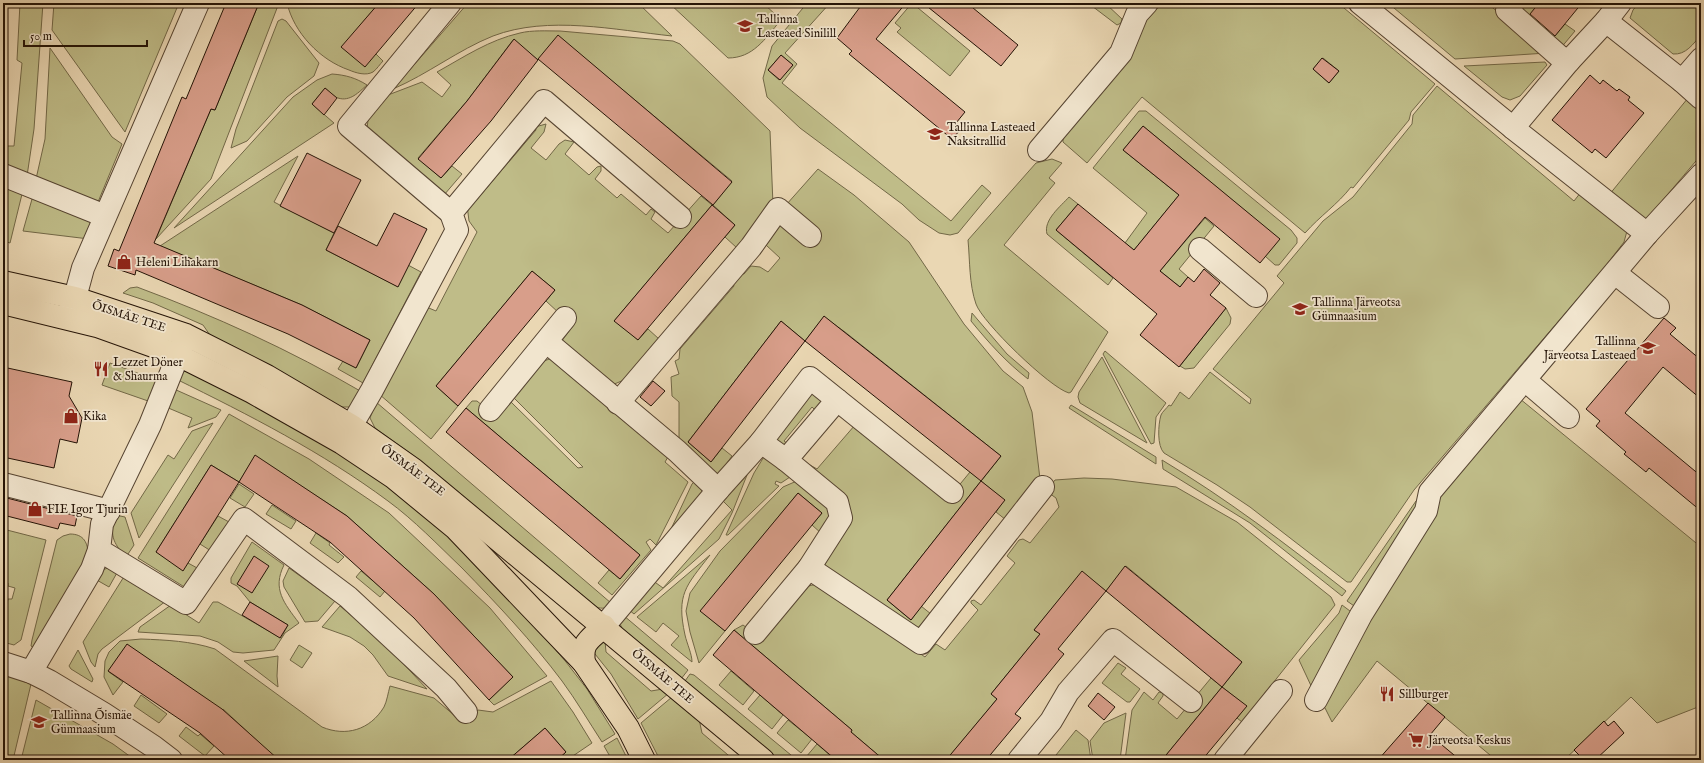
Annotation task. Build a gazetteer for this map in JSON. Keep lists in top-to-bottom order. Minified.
{"streets":{"main road":["ÕISMÄE TEE"]},"places":{"school or university":["Tallinna Lasteaed Sinilill","Tallinna Lasteaed Naksitrallid","Tallinna Järveotsa Gümnaasium","Tallinna Järveotsa Lasteaed","Tallinna Õismäe Gümnaasium"],"shop":["Heleni Lihakarn","Kika","FIE Igor Tjurin"],"restaurant":["Lezzet Döner & Shaurma","Sillburger"],"supermarket":["Järveotsa Keskus"]},"scale_bar":"50 m"}
